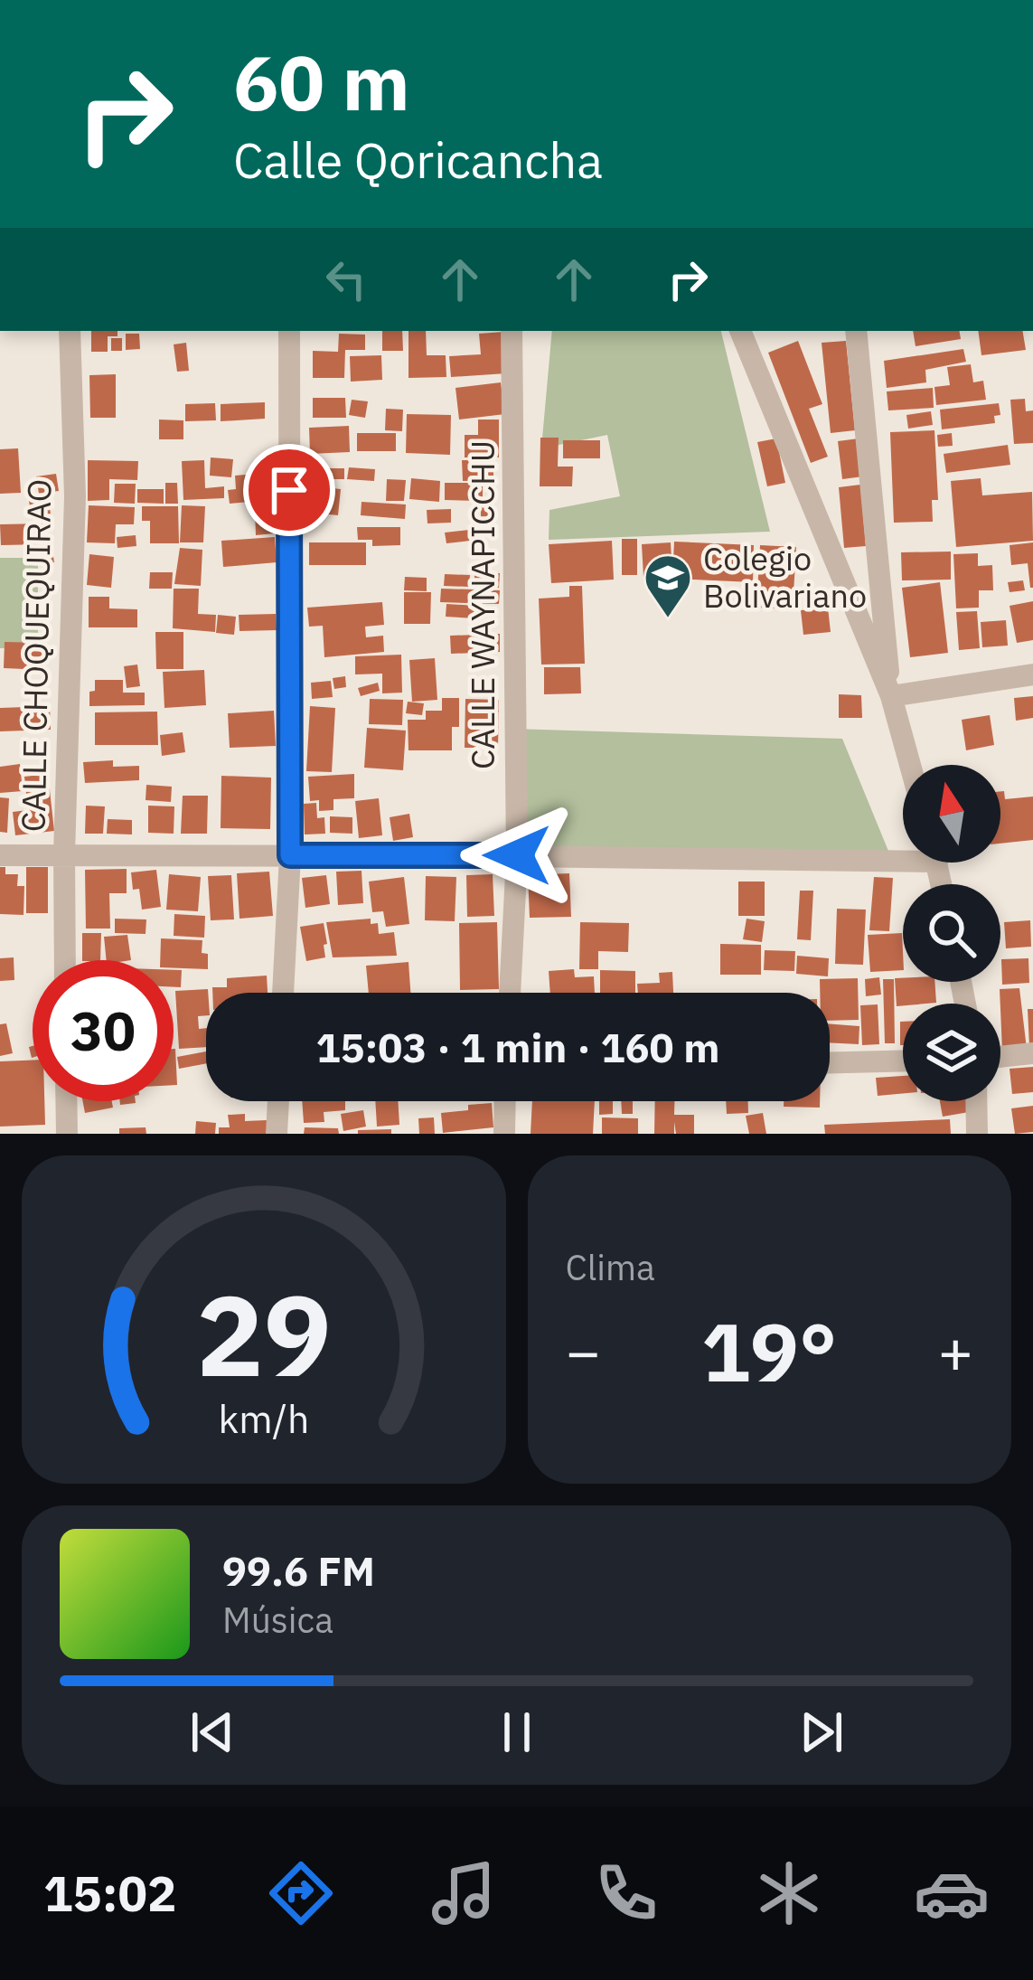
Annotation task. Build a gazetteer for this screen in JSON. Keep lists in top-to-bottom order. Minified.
{"streets":{"street":["CALLE WAYNAPICCHU","CALLE CHOQUEQUIRAO"]},"places":{"school or university":["Colegio Bolivariano"]},"north":"top","page":{"turn":["60 m","Calle Qoricancha"],"limit":"30","trip":"15:03 · 1 min · 160 m","tile":"Clima","heat":["−","19°","+"],"song":["99.6 FM","Música"],"tabs":"15:02","gauge":["29","km/h"]}}
